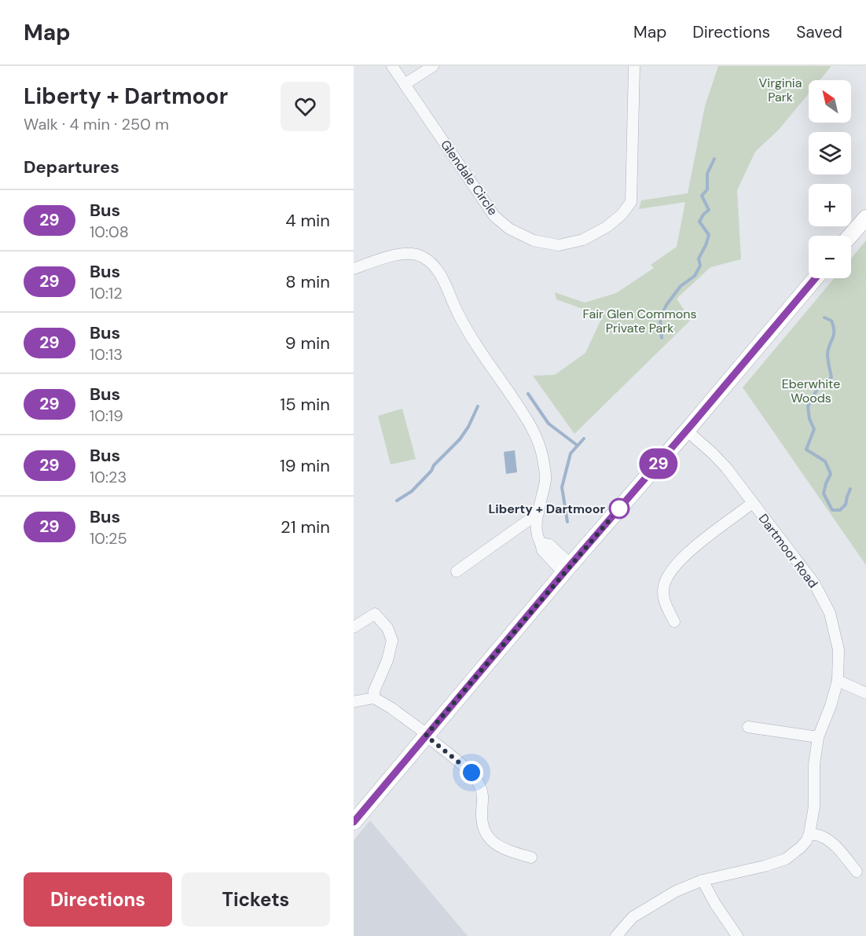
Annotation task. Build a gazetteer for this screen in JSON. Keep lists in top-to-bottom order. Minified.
{"streets":{"street":["Glendale Circle","Dartmoor Road"]},"parks":["Virginia Park","Fair Glen Commons Private Park","Eberwhite Woods"],"places":["Liberty + Dartmoor"],"lines":["bus line 29"],"north":"top left","page":{"header":"Map","nav":["Map","Directions","Saved"],"heading":[["Liberty + Dartmoor","Walk · 4 min · 250 m"],"Departures"],"on_map":"29","map_buttons":["+","−"],"list":[{"mark":"29","name":"Bus","note":"10:08","value":"4 min"},{"mark":"29","name":"Bus","note":"10:12","value":"8 min"},{"mark":"29","name":"Bus","note":"10:13","value":"9 min"},{"mark":"29","name":"Bus","note":"10:19","value":"15 min"},{"mark":"29","name":"Bus","note":"10:23","value":"19 min"},{"mark":"29","name":"Bus","note":"10:25","value":"21 min"}],"buttons":["Directions","Tickets"]}}
